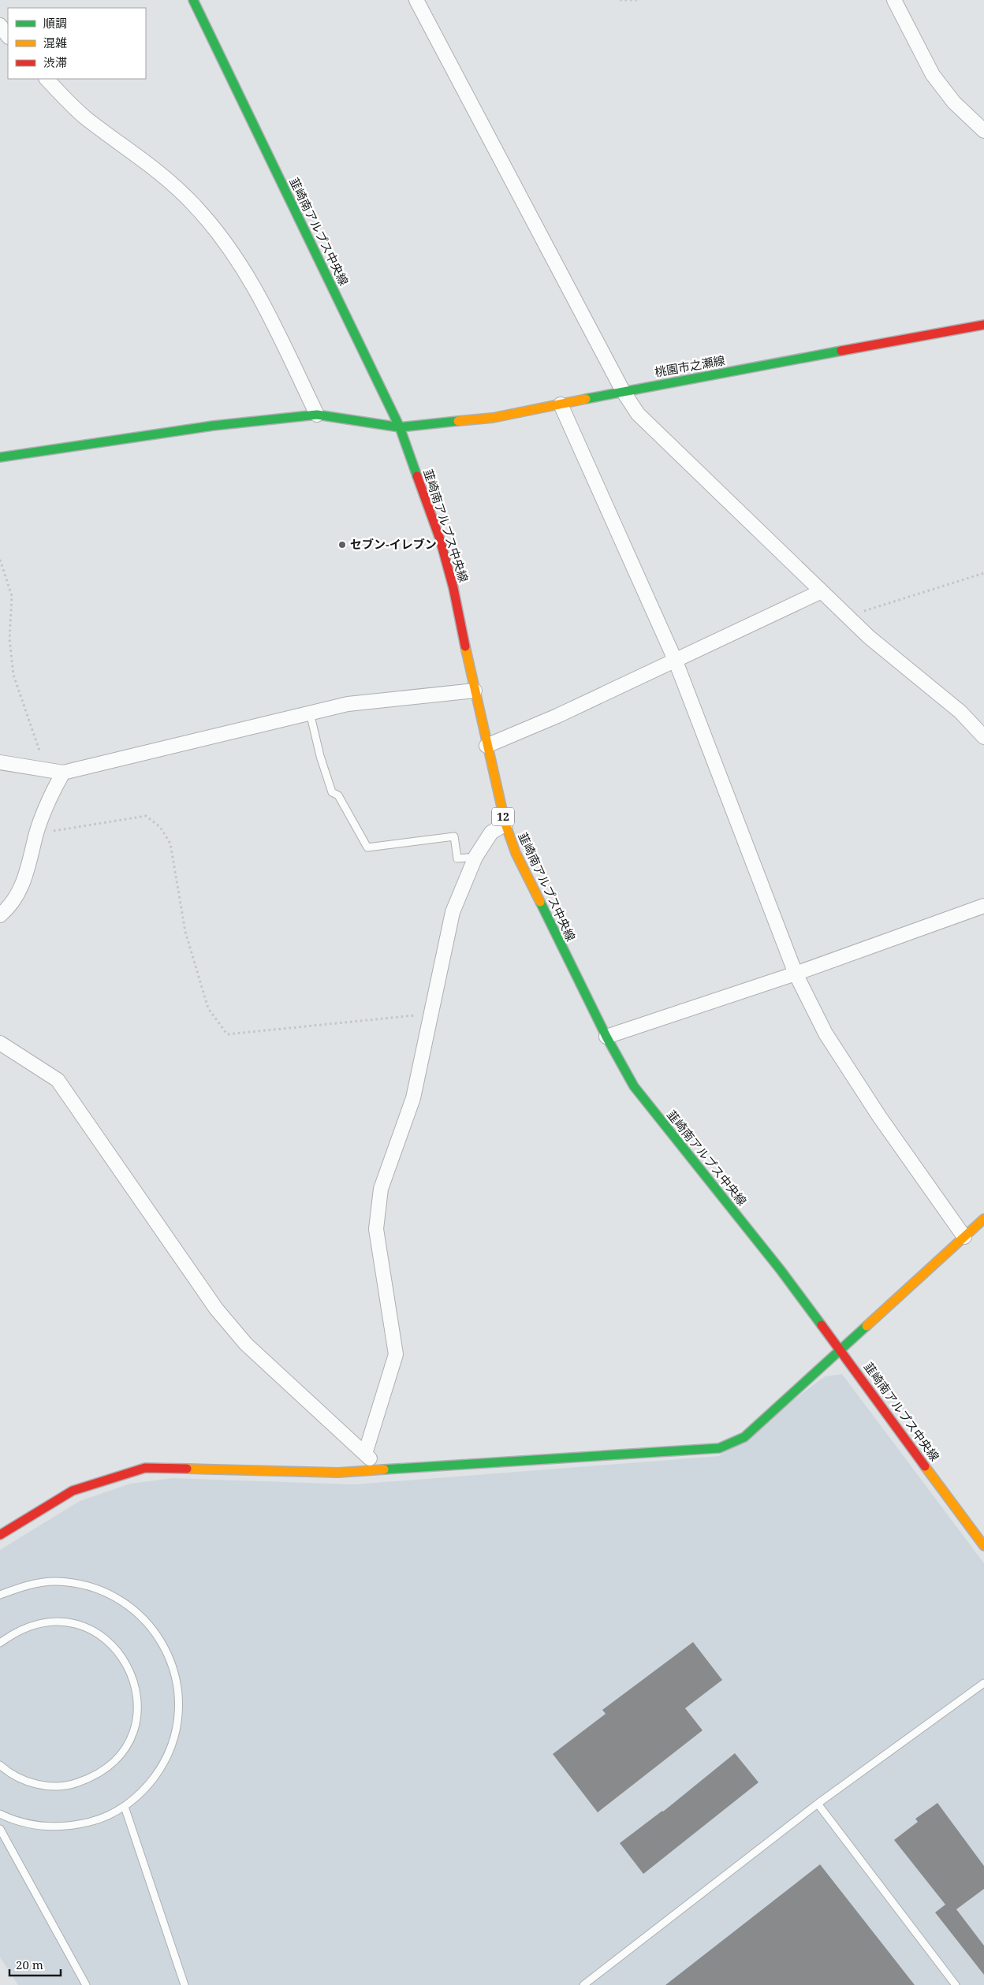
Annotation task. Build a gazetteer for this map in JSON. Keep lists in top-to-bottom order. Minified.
{"streets":{"main road":["韮崎南アルプス中央線","桃園市之瀬線","12"]},"crossings":[["韮崎南アルプス中央線","桃園市之瀬線"]],"places":["セブン-イレブン"],"legend":["順調","混雑","渋滞"],"scale_bar":"20 m"}
